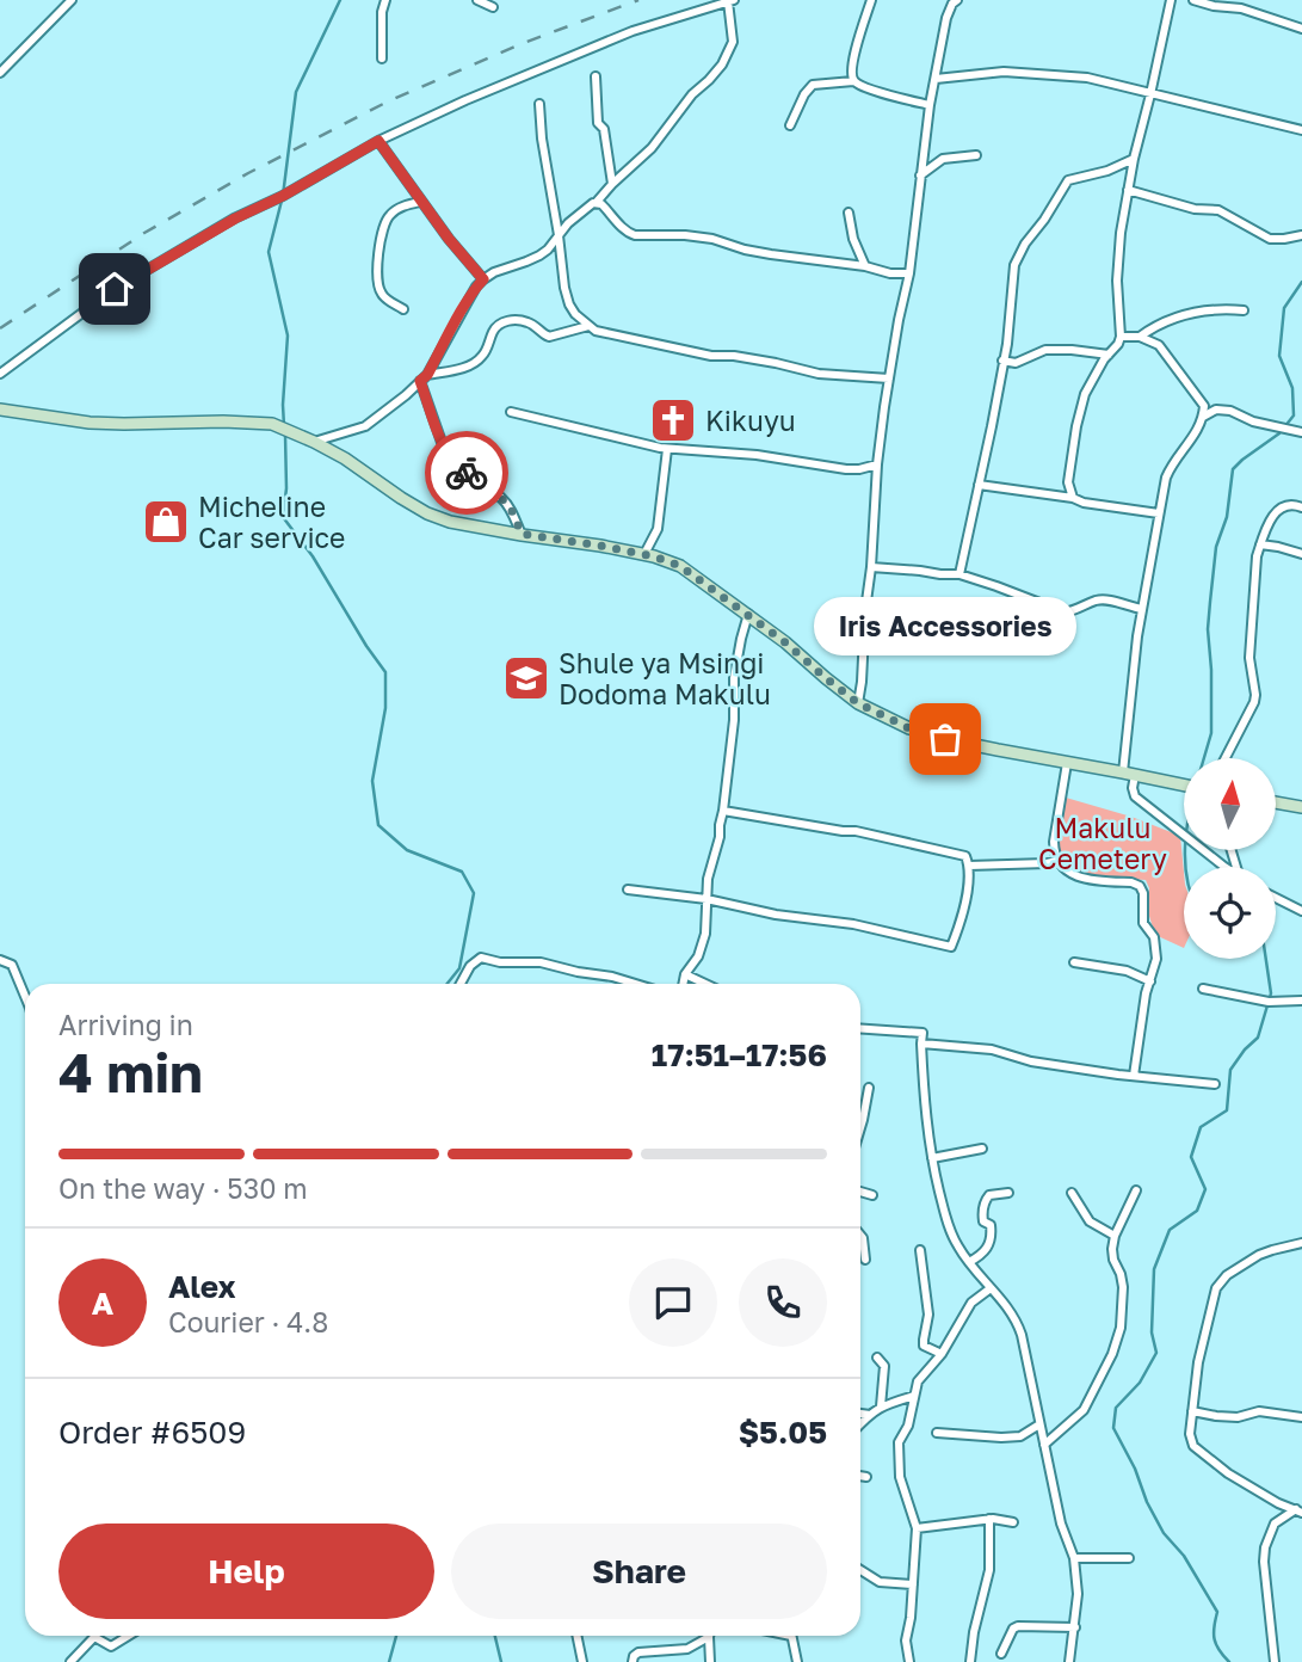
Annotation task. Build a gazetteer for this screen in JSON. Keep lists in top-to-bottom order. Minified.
{"parks":["Makulu Cemetery"],"places":{"church":["Kikuyu"],"shop":["Micheline Car service"],"school or university":["Shule ya Msingi Dodoma Makulu"],"other":["Iris Accessories"]},"north":"top","page":{"bubble":"Iris Accessories","heading":["4 min","Arriving in","17:51–17:56"],"panel":["Alex","Courier · 4.8","Order #6509","$5.05"],"bar":"On the way · 530 m","round":"A","buttons":["Help","Share"]}}
